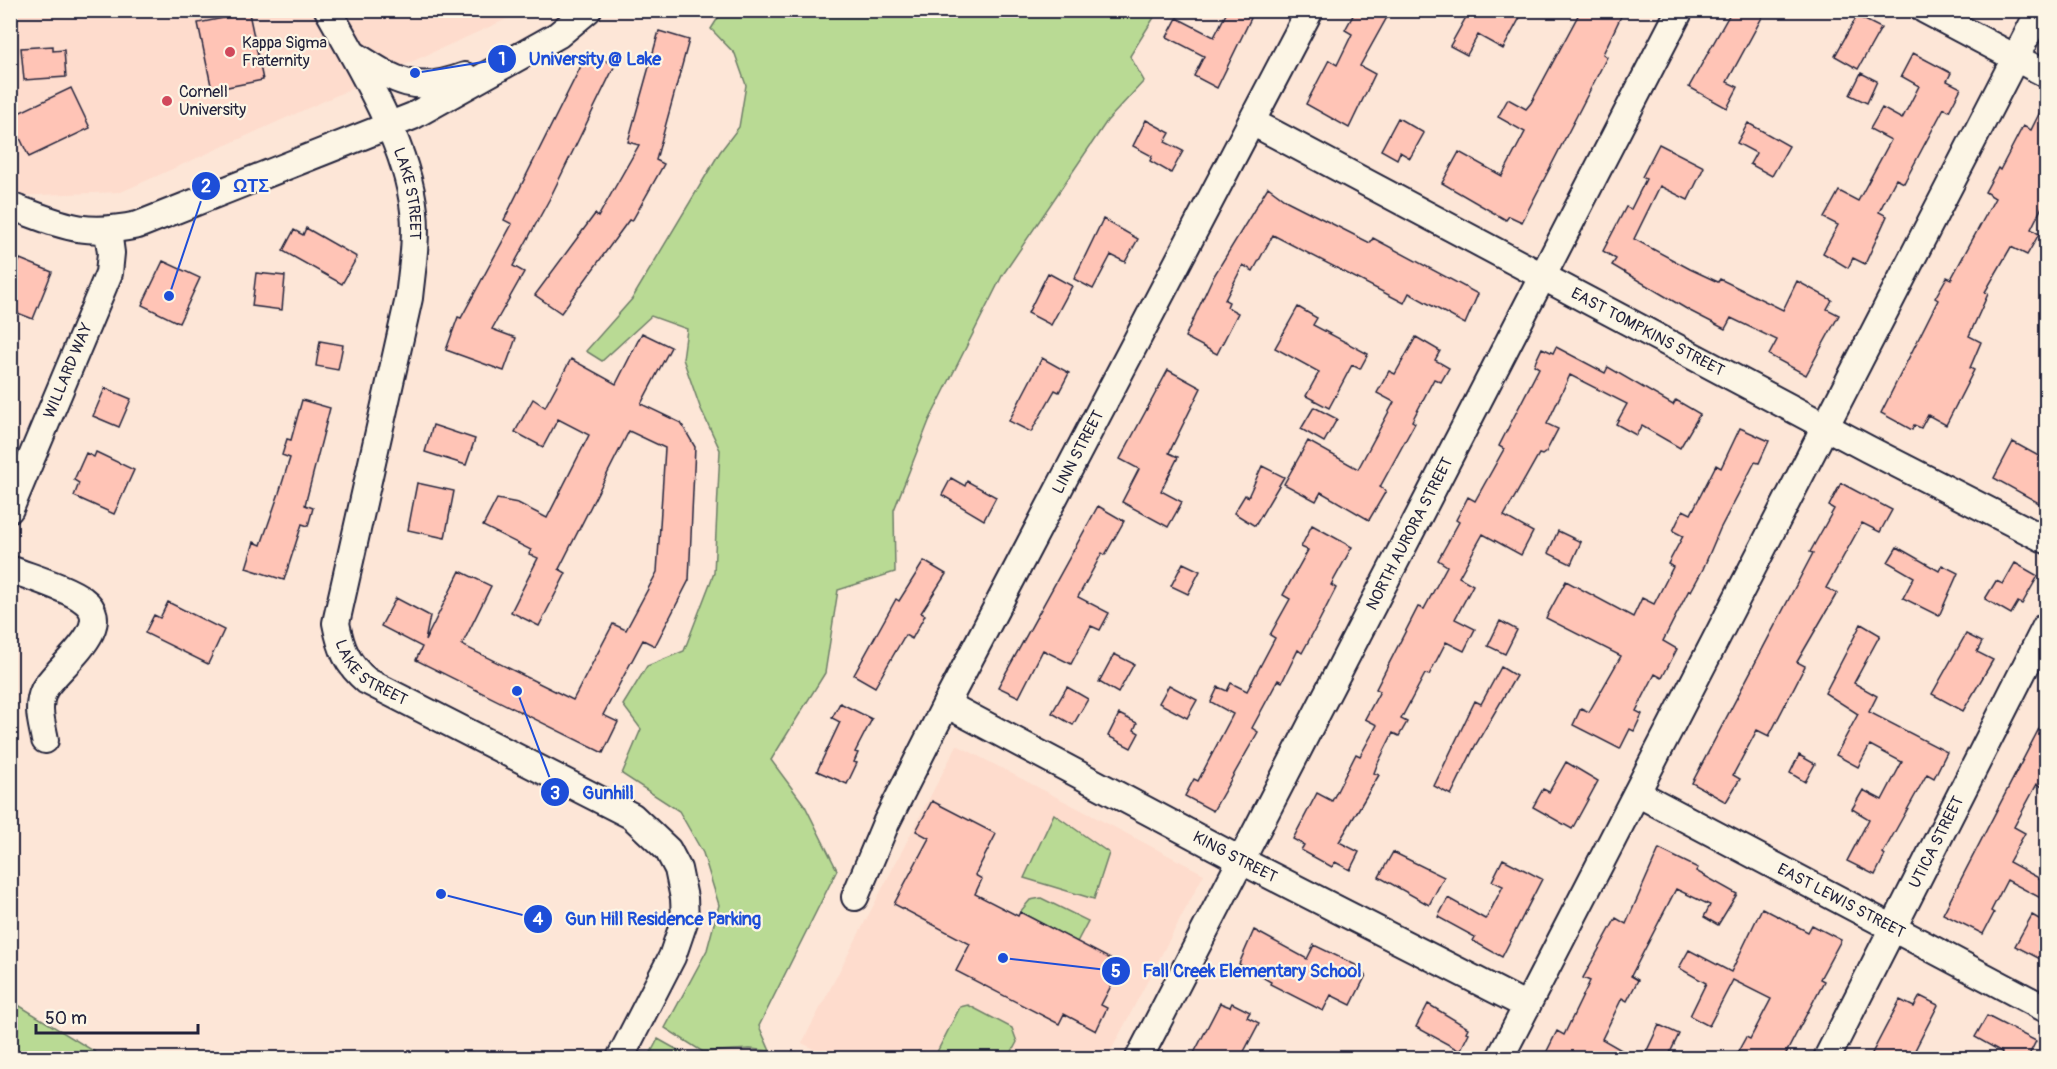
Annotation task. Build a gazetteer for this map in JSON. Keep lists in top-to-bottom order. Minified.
{"streets":{"street":["LAKE STREET","EAST TOMPKINS STREET","WILLARD WAY","LINN STREET","NORTH AURORA STREET","UTICA STREET","KING STREET","EAST LEWIS STREET"]},"crossings":[["EAST TOMPKINS STREET","LINN STREET"],["EAST TOMPKINS STREET","NORTH AURORA STREET"],["LINN STREET","KING STREET"],["NORTH AURORA STREET","KING STREET"],["UTICA STREET","EAST LEWIS STREET"]],"places":["Kappa Sigma Fraternity","University @ Lake","Cornell University","ΩΤΣ","Gunhill","Gun Hill Residence Parking","Fall Creek Elementary School"],"scale_bar":"50 m"}
